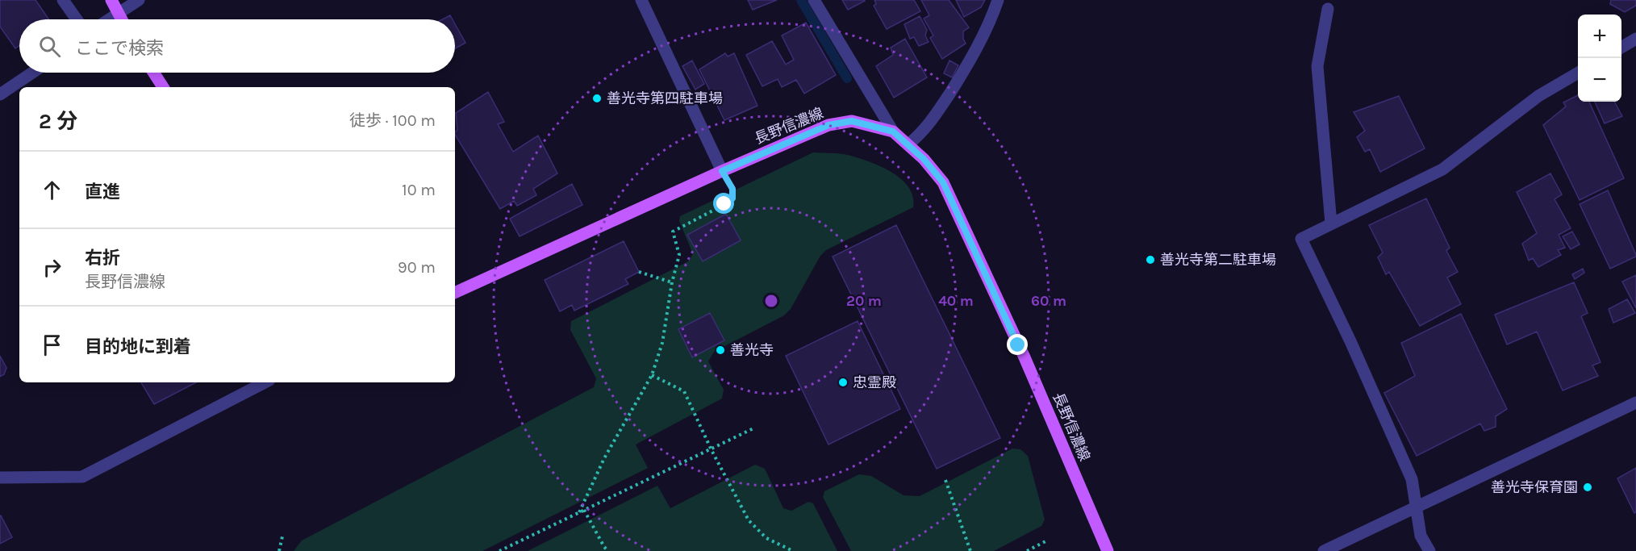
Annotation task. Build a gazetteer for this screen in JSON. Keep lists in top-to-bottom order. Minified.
{"streets":{"main road":["長野信濃線"]},"places":["善光寺第四駐車場","善光寺第二駐車場","善光寺","忠霊殿","善光寺保育園"],"page":{"map_buttons":["+","−"],"search":"ここで検索","heading":["2 分","徒歩 · 100 m"],"list":[["直進","10 m"],["右折","長野信濃線","90 m"],"目的地に到着"]},"rings":["20 m","40 m","60 m"]}
